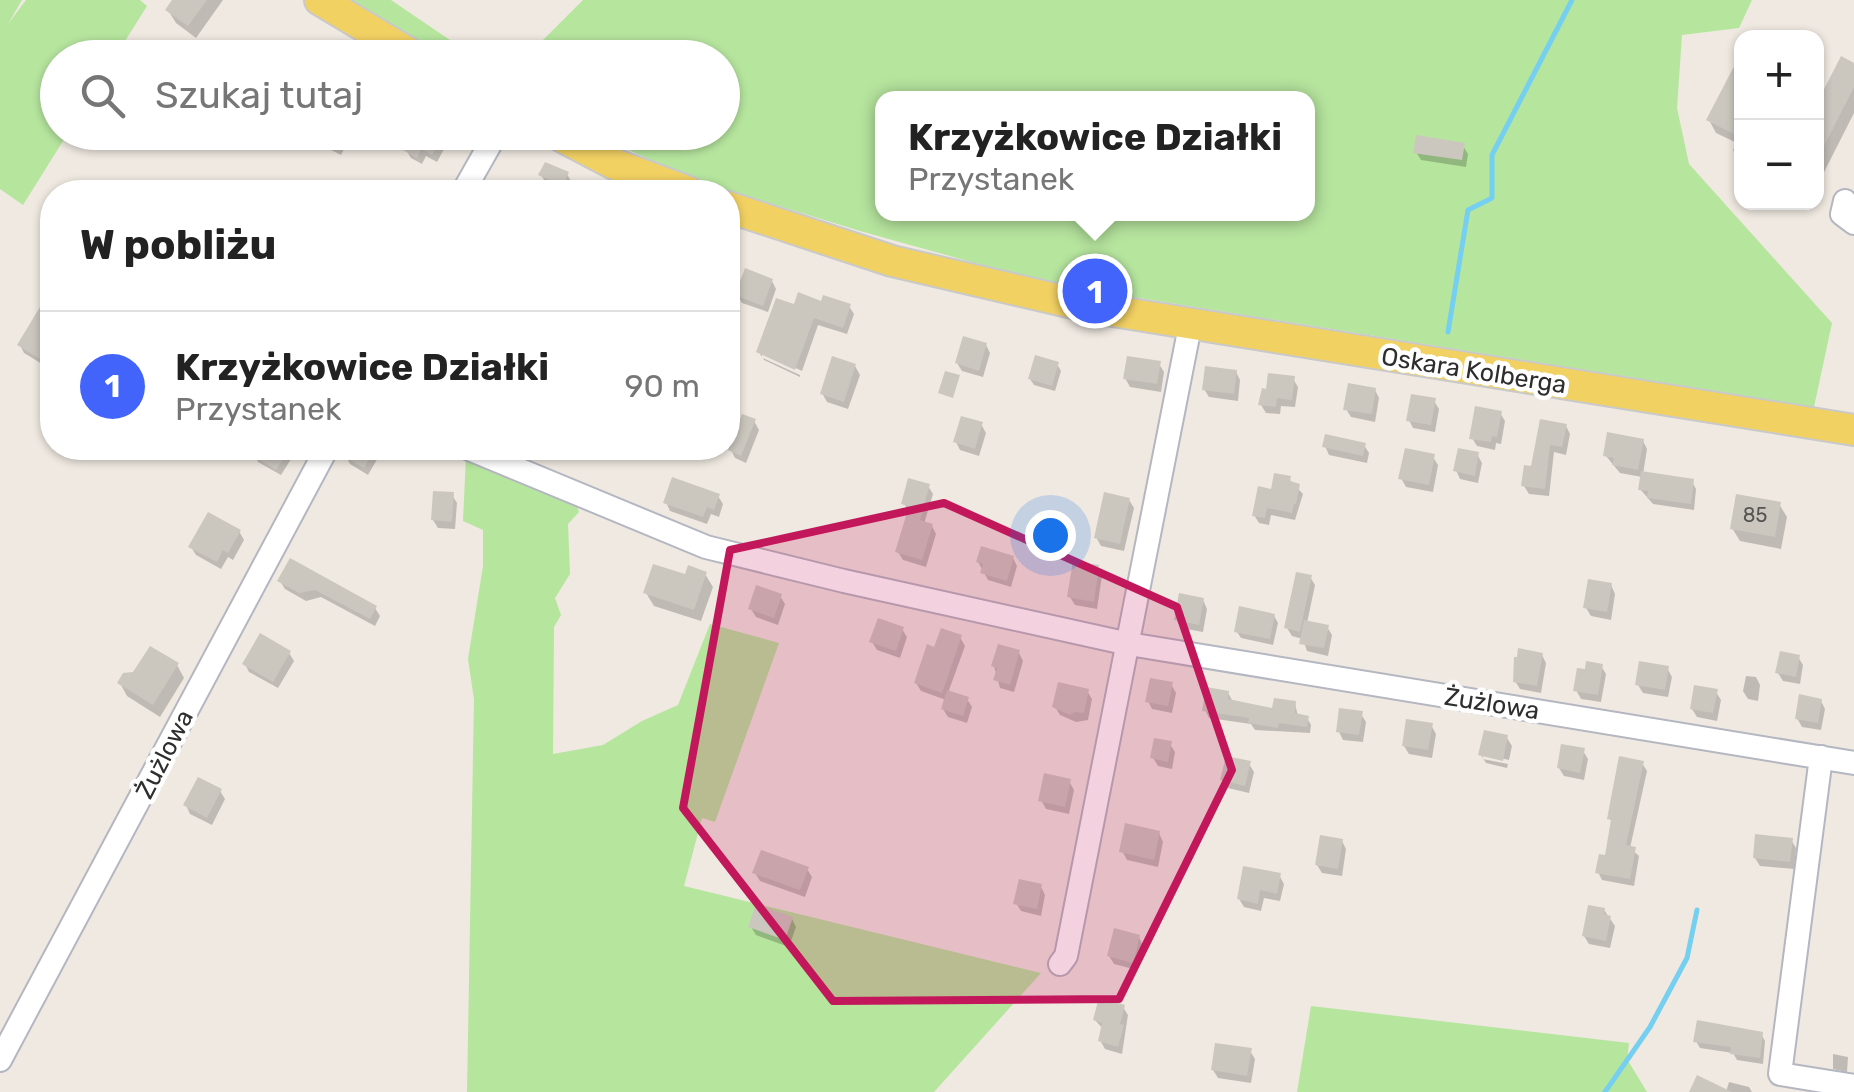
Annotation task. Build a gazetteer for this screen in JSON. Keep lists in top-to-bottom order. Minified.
{"streets":{"main road":["Oskara Kolberga"],"street":["Żużlowa"]},"house_numbers":["85"],"page":{"map_buttons":["+","−"],"search":"Szukaj tutaj","popup":["Krzyżkowice Działki","Przystanek"],"heading":"W pobliżu","pins":"1","list":[{"mark":"1","name":"Krzyżkowice Działki","note":"Przystanek","value":"90 m"}]}}
